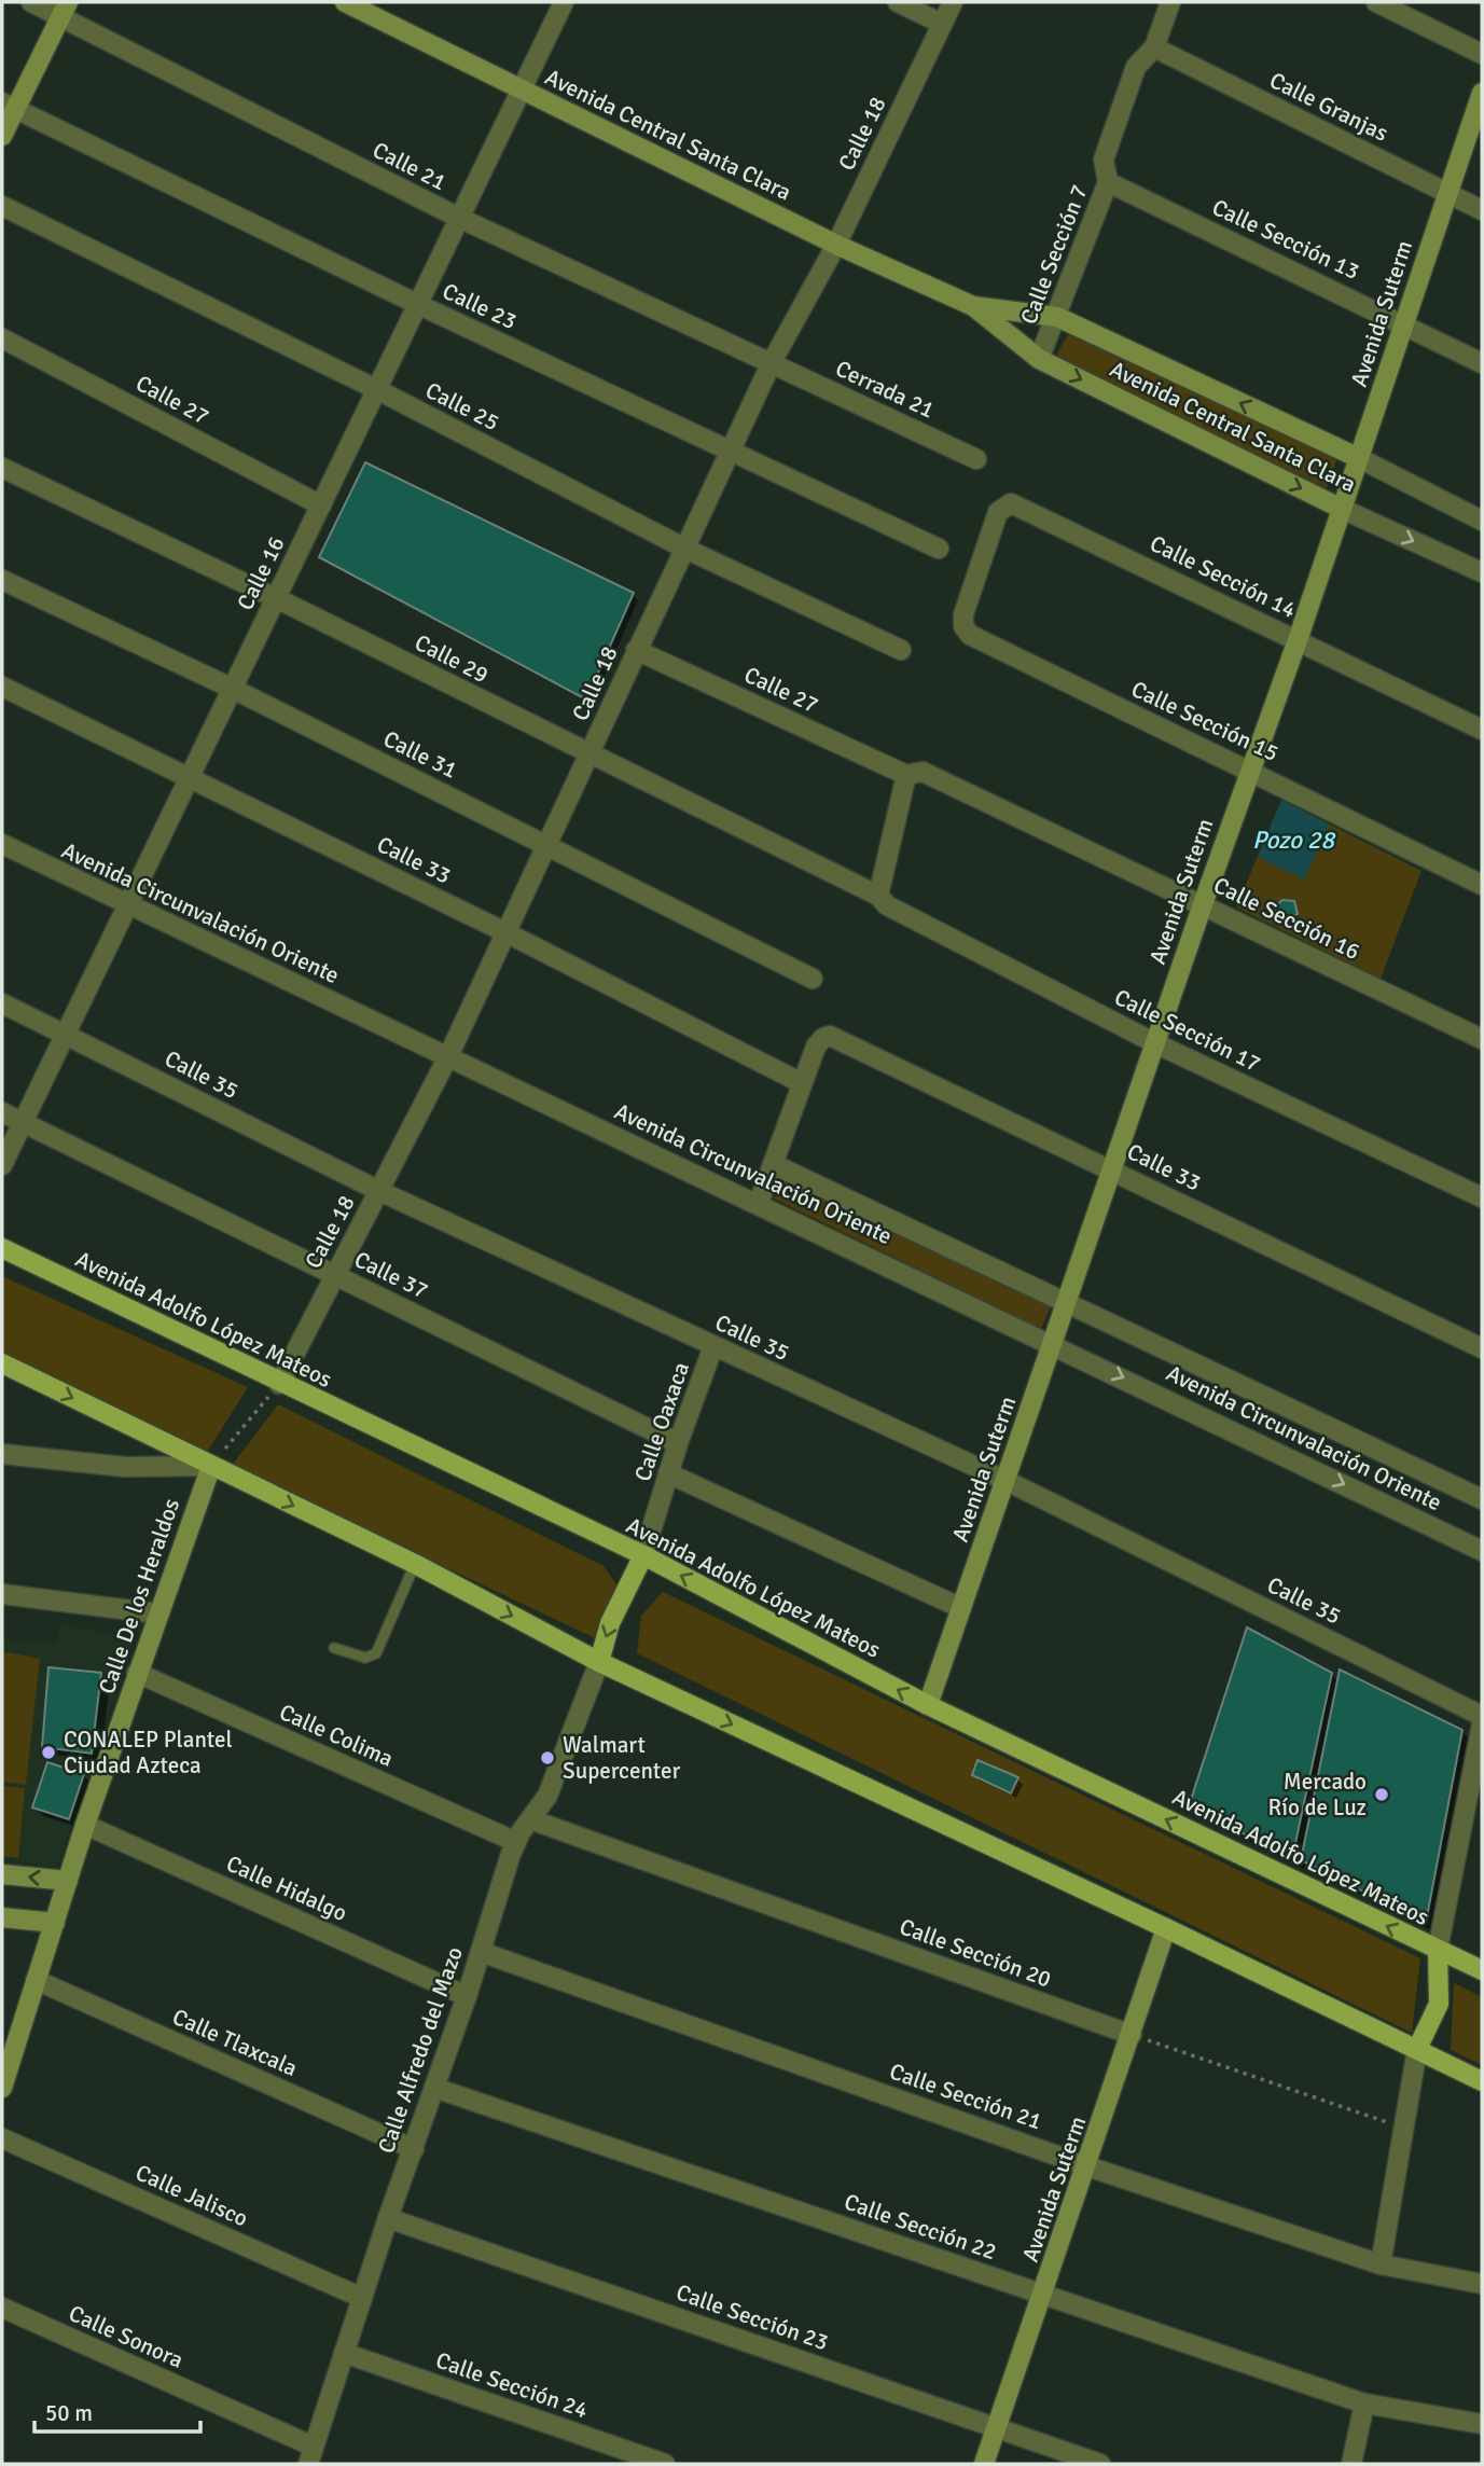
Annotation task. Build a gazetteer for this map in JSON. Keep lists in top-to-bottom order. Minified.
{"streets":{"main road":["Avenida Adolfo López Mateos"],"street":["Calle Granjas","Calle 18","Avenida Central Santa Clara","Calle 21","Calle Sección 13","Calle Sección 7","Calle 23","Avenida Suterm","Cerrada 21","Calle 27","Calle 25","Calle 16","Calle Sección 14","Calle 29","Calle Sección 15","Calle 31","Calle 33","Avenida Circunvalación Oriente","Calle Sección 16","Calle Sección 17","Calle 35","Calle 37","Calle Oaxaca","Calle De los Heraldos","Calle Colima","Calle Hidalgo","Calle Sección 20","Calle Tlaxcala","Calle Alfredo del Mazo","Calle Sección 21","Calle Jalisco","Calle Sección 22","Calle Sección 23","Calle Sonora","Calle Sección 24"]},"crossings":[["Calle Granjas","Calle Sección 7"],["Calle Granjas","Avenida Suterm"],["Calle 18","Avenida Central Santa Clara"],["Calle 18","Calle 21"],["Calle 18","Calle 23"],["Calle 18","Cerrada 21"],["Calle 18","Calle 27"],["Calle 18","Calle 25"],["Calle 18","Calle 29"],["Calle 18","Calle 31"],["Calle 18","Calle 33"],["Calle 18","Avenida Circunvalación Oriente"],["Calle 18","Calle 35"],["Calle 18","Calle 37"],["Calle 18","Avenida Adolfo López Mateos"],["Avenida Central Santa Clara","Calle Sección 7"],["Avenida Central Santa Clara","Avenida Suterm"],["Avenida Central Santa Clara","Calle 16"],["Calle 21","Cerrada 21"],["Calle 21","Calle 16"],["Calle Sección 13","Calle Sección 7"],["Calle Sección 13","Avenida Suterm"],["Calle 23","Calle 16"],["Avenida Suterm","Calle Sección 14"],["Avenida Suterm","Calle Sección 15"],["Avenida Suterm","Calle 33"],["Avenida Suterm","Avenida Circunvalación Oriente"],["Avenida Suterm","Calle Sección 16"],["Avenida Suterm","Calle Sección 17"],["Avenida Suterm","Calle 35"],["Avenida Suterm","Avenida Adolfo López Mateos"],["Avenida Suterm","Calle Sección 20"],["Avenida Suterm","Calle Sección 21"],["Avenida Suterm","Calle Sección 22"],["Avenida Suterm","Calle Sección 23"],["Calle 27","Calle 16"],["Calle 27","Calle Sección 16"],["Calle 25","Calle 16"],["Calle 16","Calle 29"],["Calle 16","Calle 31"],["Calle 16","Calle 33"],["Calle 16","Avenida Circunvalación Oriente"],["Calle 16","Calle 35"],["Calle 16","Calle 37"],["Calle Sección 14","Calle Sección 15"],["Calle 29","Calle Sección 17"],["Calle 35","Calle Oaxaca"],["Calle 37","Calle Oaxaca"],["Avenida Adolfo López Mateos","Calle Oaxaca"],["Calle De los Heraldos","Calle Colima"],["Calle De los Heraldos","Calle Hidalgo"],["Calle De los Heraldos","Calle Tlaxcala"],["Calle Colima","Calle Alfredo del Mazo"],["Calle Hidalgo","Calle Alfredo del Mazo"],["Calle Sección 20","Calle Alfredo del Mazo"],["Calle Tlaxcala","Calle Alfredo del Mazo"],["Calle Alfredo del Mazo","Calle Sección 21"],["Calle Alfredo del Mazo","Calle Jalisco"],["Calle Alfredo del Mazo","Calle Sección 22"],["Calle Alfredo del Mazo","Calle Sección 23"],["Calle Alfredo del Mazo","Calle Sonora"],["Calle Alfredo del Mazo","Calle Sección 24"]],"water":["Pozo 28"],"places":["CONALEP Plantel Ciudad Azteca","Walmart Supercenter","Mercado Río de Luz"],"scale_bar":"50 m"}
